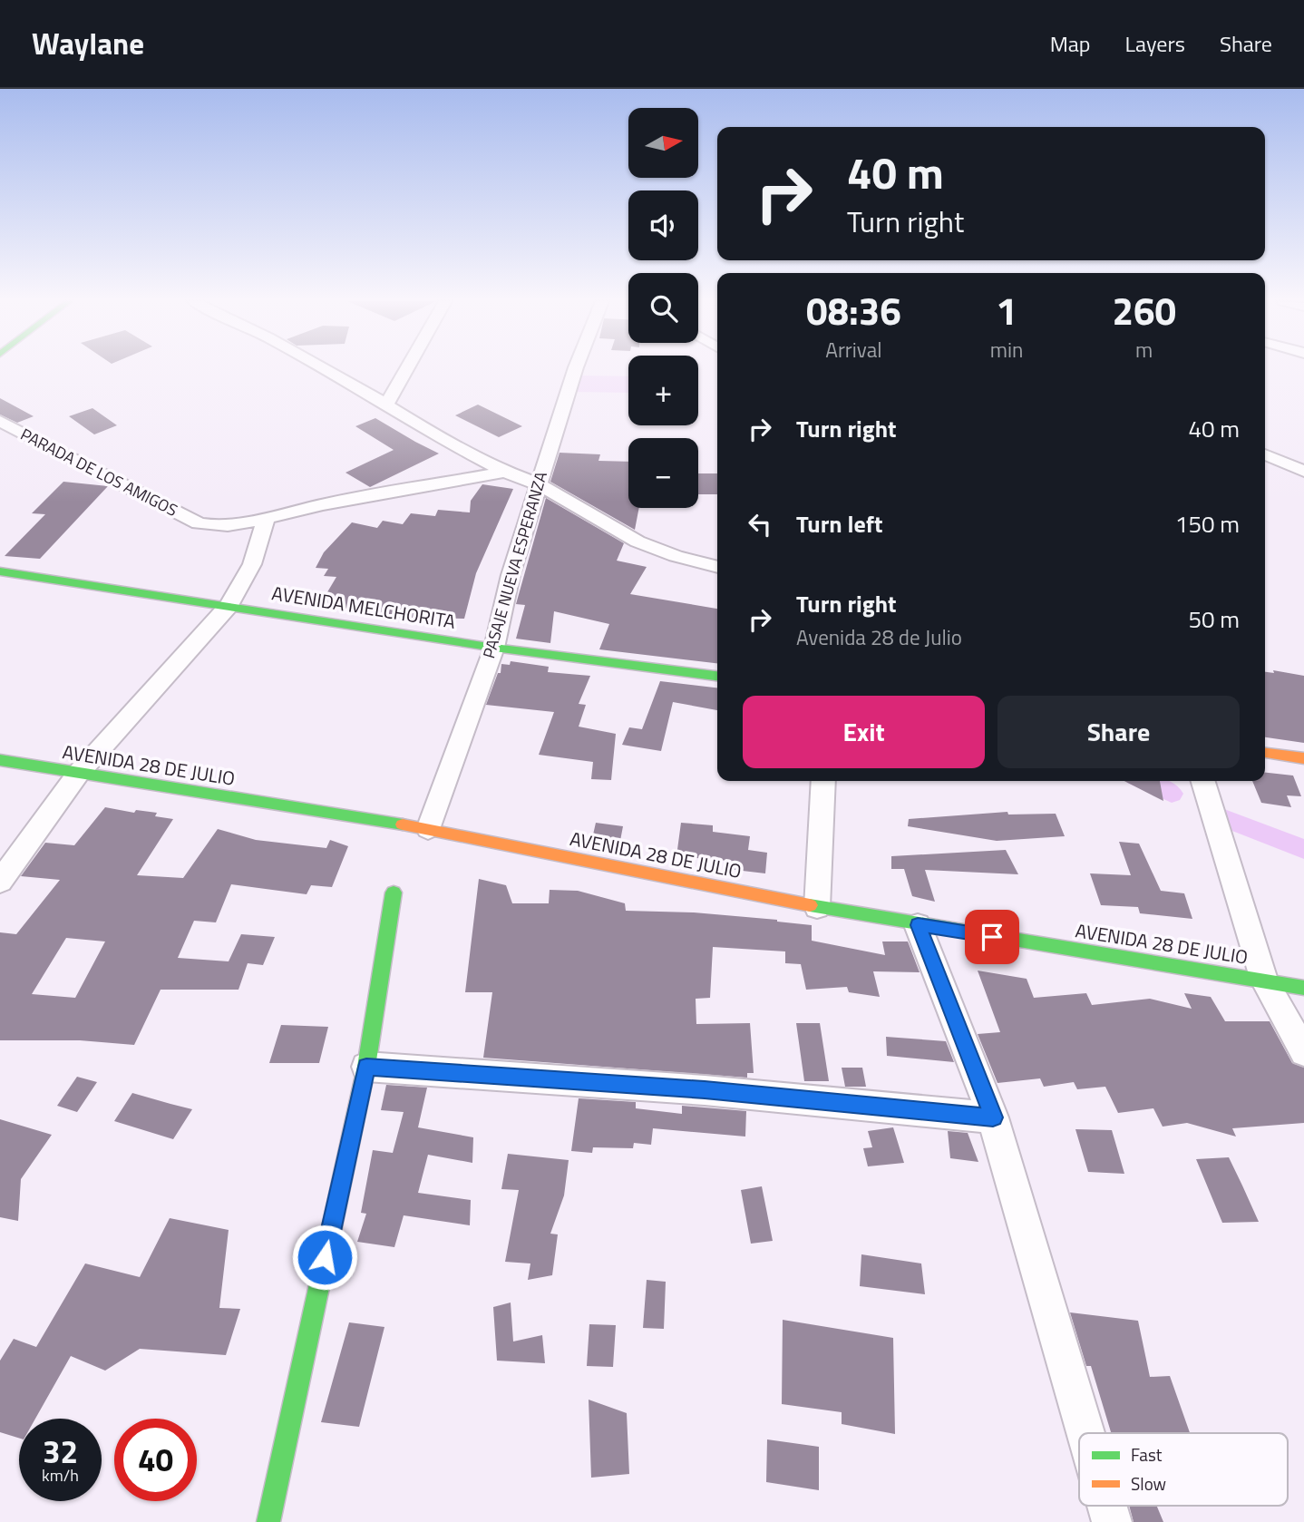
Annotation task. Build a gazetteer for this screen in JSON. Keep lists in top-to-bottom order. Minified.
{"streets":{"main road":["AVENIDA MELCHORITA","AVENIDA 28 DE JULIO"],"street":["PARADA DE LOS AMIGOS","PASAJE NUEVA ESPERANZA"]},"crossings":[["PASAJE NUEVA ESPERANZA","AVENIDA MELCHORITA"],["PASAJE NUEVA ESPERANZA","AVENIDA 28 DE JULIO"]],"legend":["Fast","Slow"],"north":"right","page":{"header":"Waylane","nav":["Map","Layers","Share"],"map_buttons":["+","−"],"turn":["40 m","Turn right"],"eta":["08:36","Arrival","1","min","260","m"],"list":[{"name":"Turn right","value":"40 m"},{"name":"Turn left","value":"150 m"},{"name":"Turn right","note":"Avenida 28 de Julio","value":"50 m"}],"buttons":["Exit","Share"],"speed":"32 km/h","limit":"40"}}
